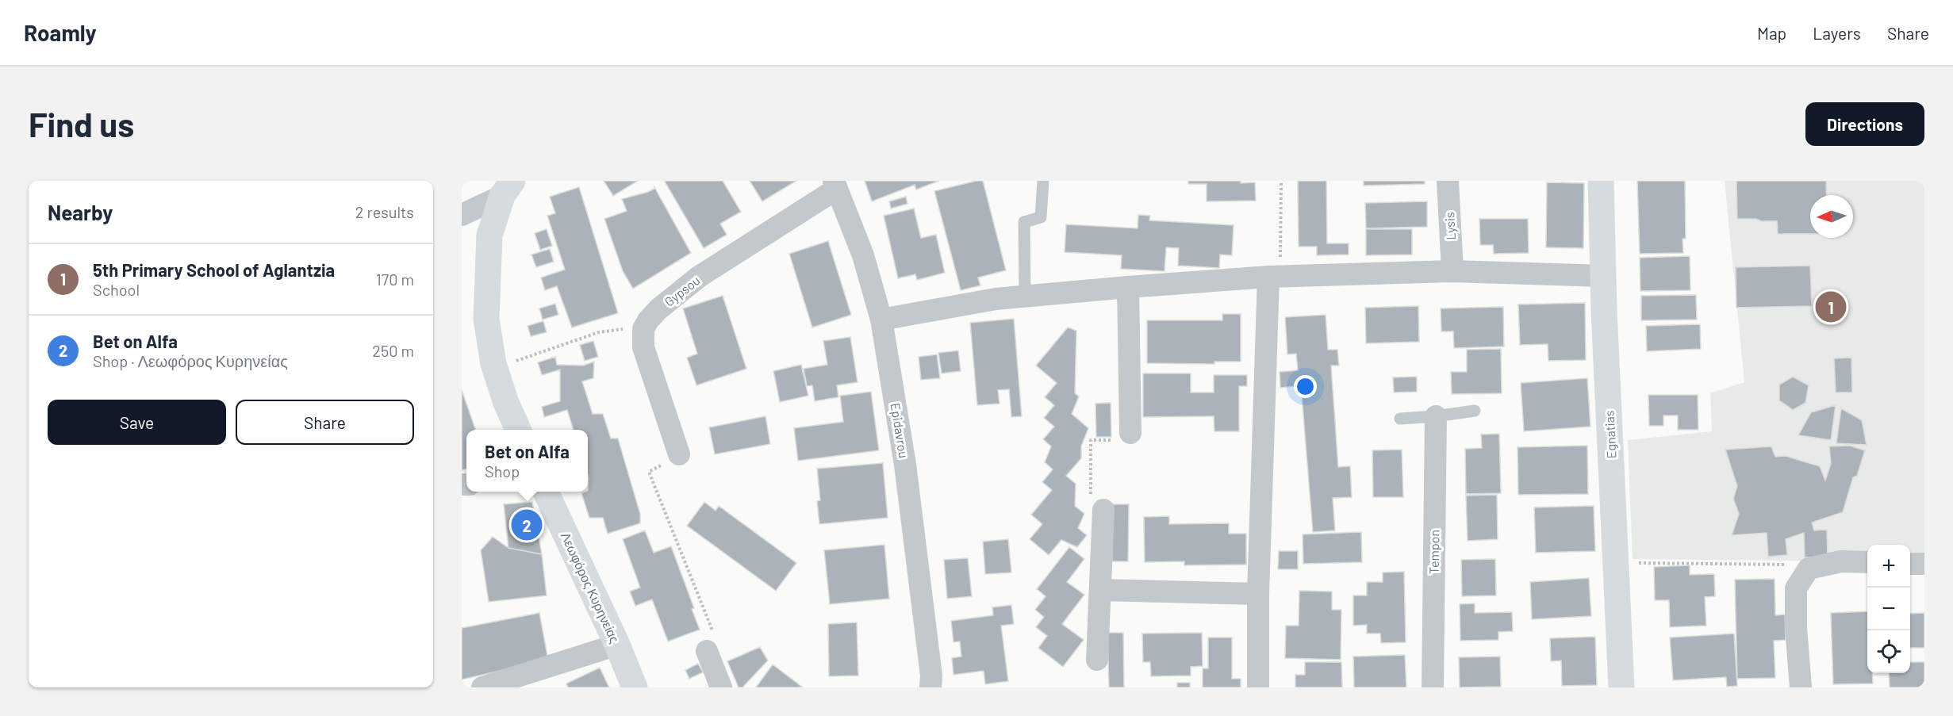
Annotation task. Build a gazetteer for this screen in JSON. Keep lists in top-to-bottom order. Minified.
{"streets":{"street":["Lysis","Gypsou","Epidavrou","Egnatias","Tempon","Λεωφόρος Κυρηνείας"]},"crossings":[["Gypsou","Epidavrou"]],"north":"left","page":{"header":"Roamly","nav":["Map","Layers","Share"],"buttons":["Directions",["Save","Share"]],"title":"Find us","heading":["Nearby","2 results"],"list":[{"mark":"1","name":"5th Primary School of Aglantzia","note":"School","value":"170 m"},{"mark":"2","name":"Bet on Alfa","note":"Shop · Λεωφόρος Κυρηνείας","value":"250 m"}],"pins":["1","2"],"popup":["Bet on Alfa","Shop"],"map_buttons":["+","−"]}}
